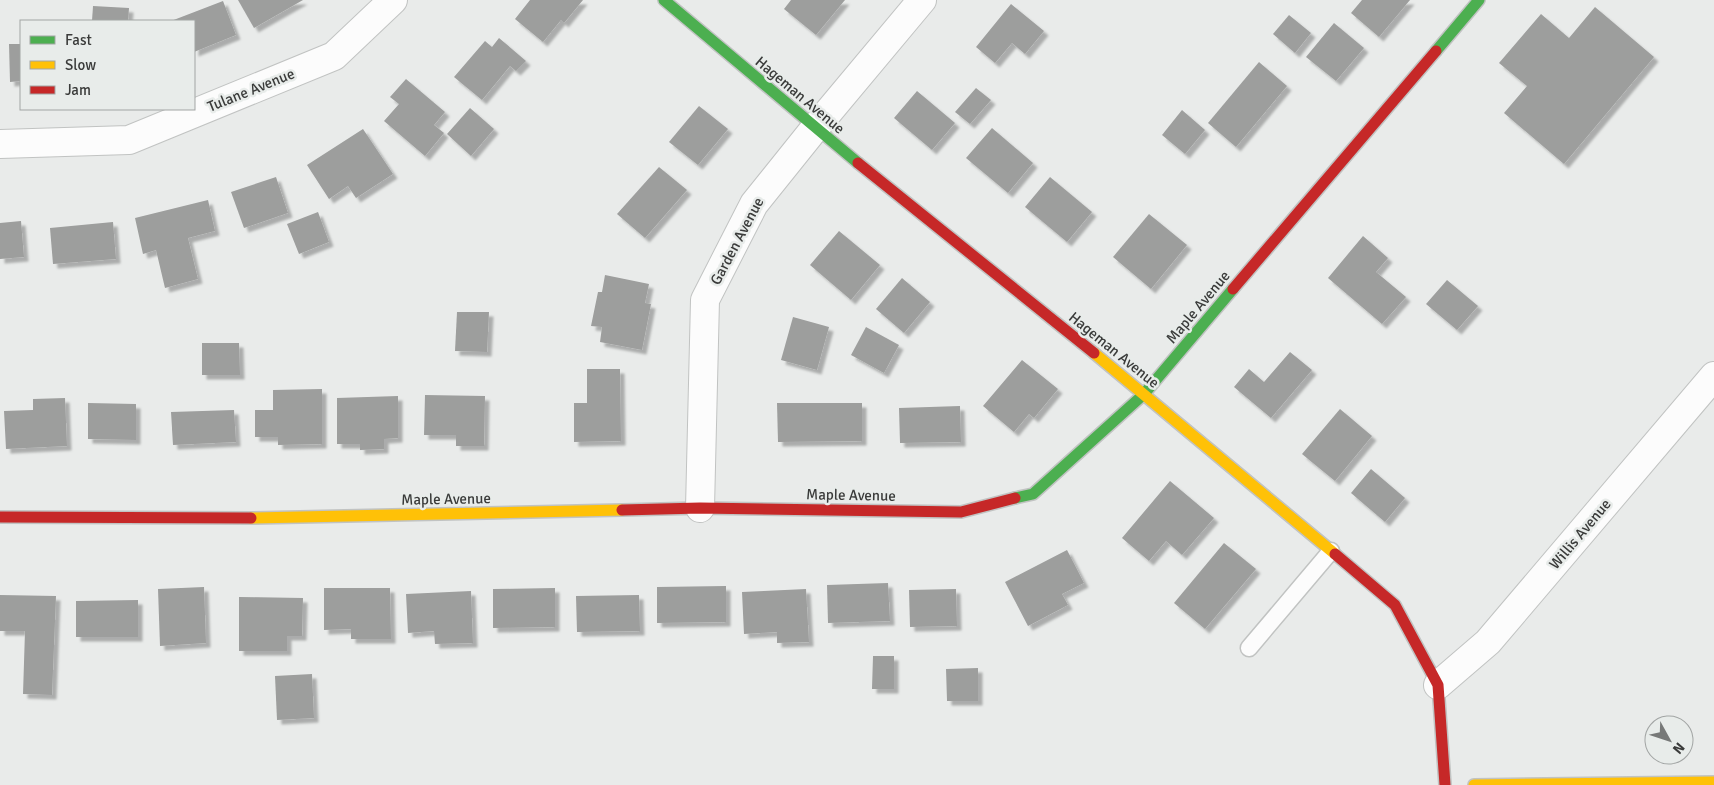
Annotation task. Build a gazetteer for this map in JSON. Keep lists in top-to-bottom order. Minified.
{"streets":{"street":["Tulane Avenue","Hageman Avenue","Garden Avenue","Maple Avenue","Willis Avenue"]},"crossings":[["Hageman Avenue","Garden Avenue"],["Hageman Avenue","Maple Avenue"],["Hageman Avenue","Willis Avenue"],["Garden Avenue","Maple Avenue"]],"legend":["Fast","Slow","Jam"],"north":"bottom right"}
